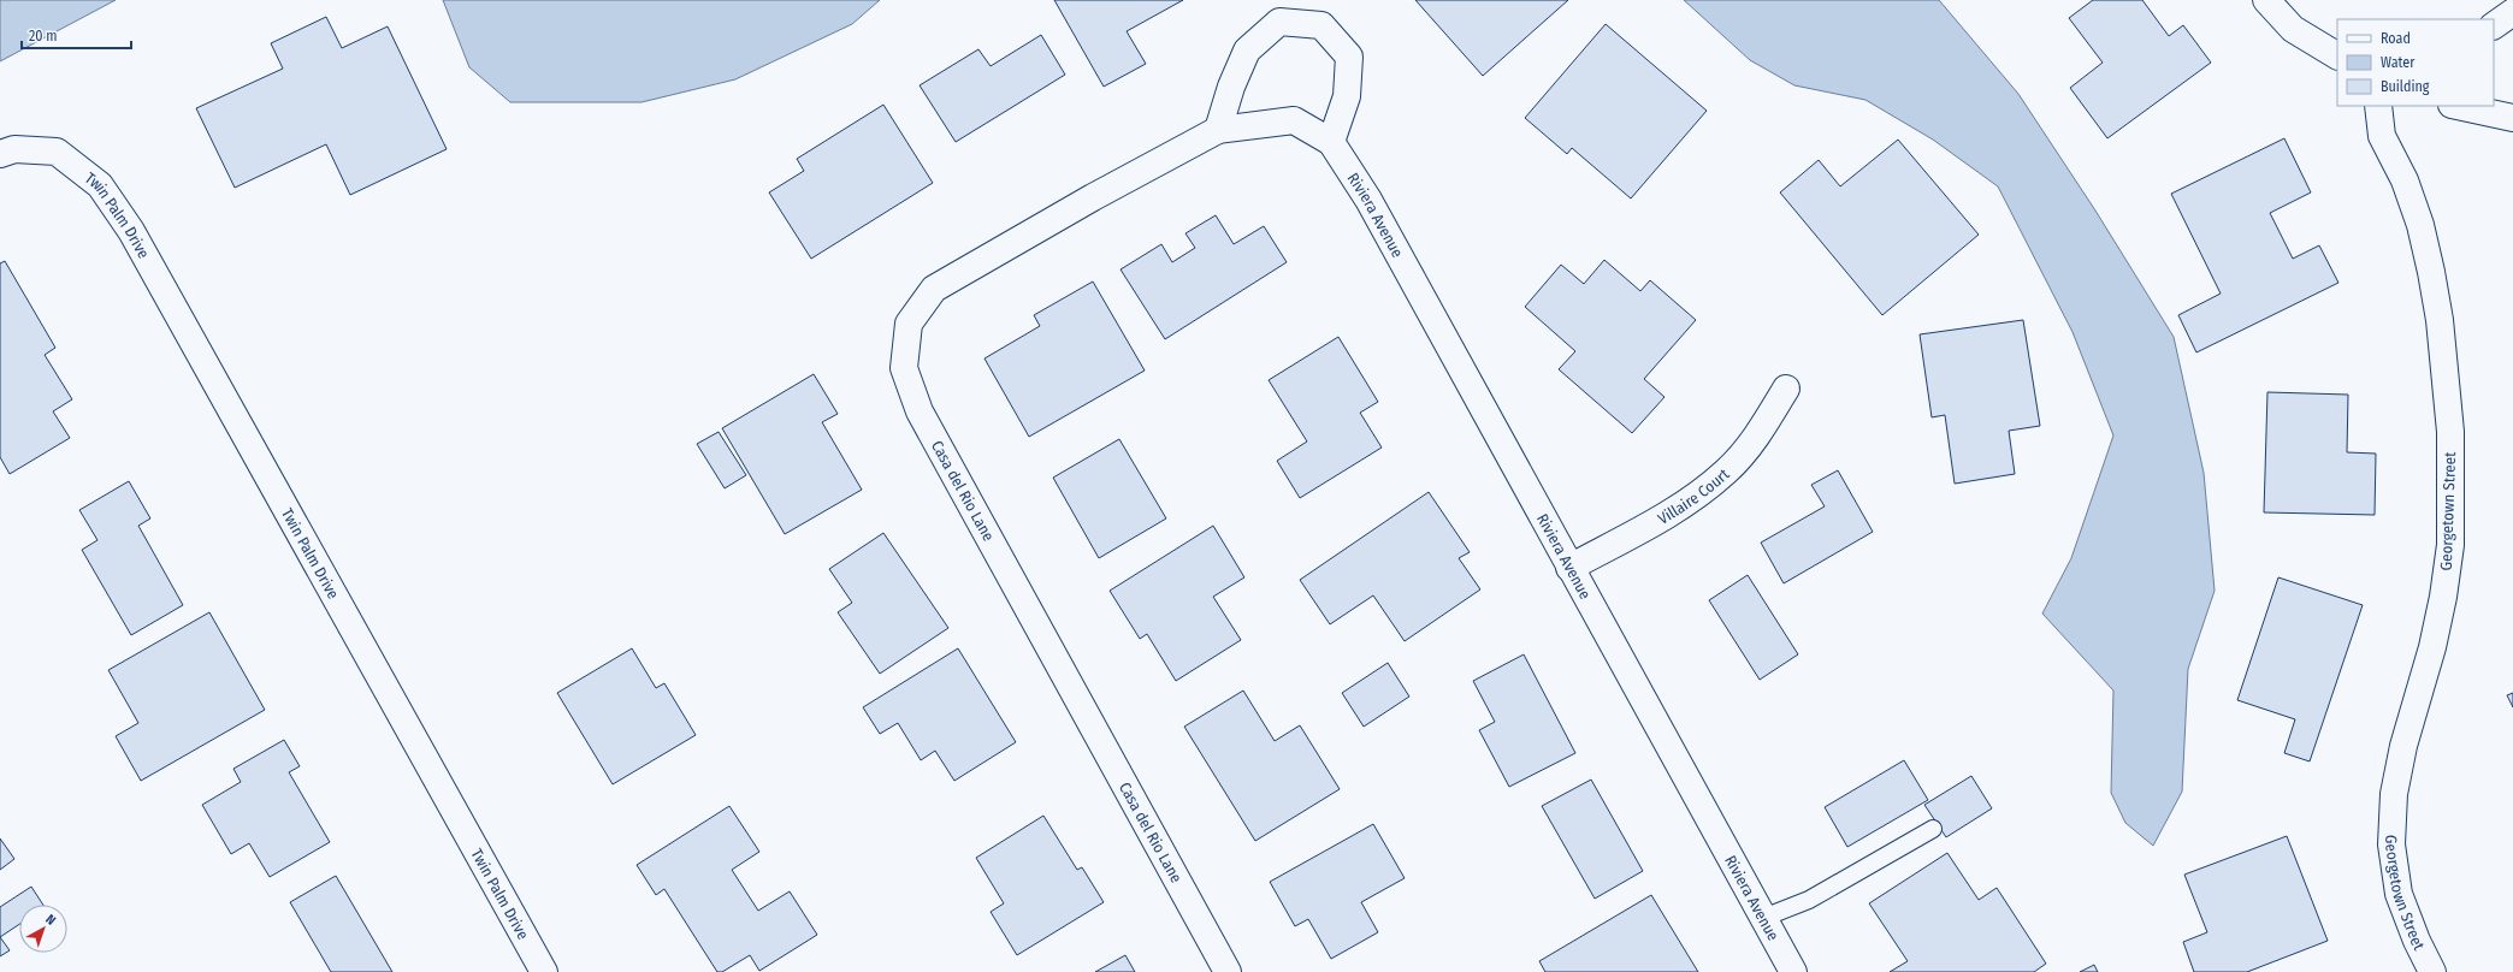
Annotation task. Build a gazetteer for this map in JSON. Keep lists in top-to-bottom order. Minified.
{"streets":{"street":["Riviera Avenue","Twin Palm Drive","Casa del Rio Lane","Villaire Court","Georgetown Street"]},"crossings":[["Riviera Avenue","Casa del Rio Lane"],["Riviera Avenue","Villaire Court"]],"legend":["Road","Water","Building"],"scale_bar":"20 m","north":"top right"}
